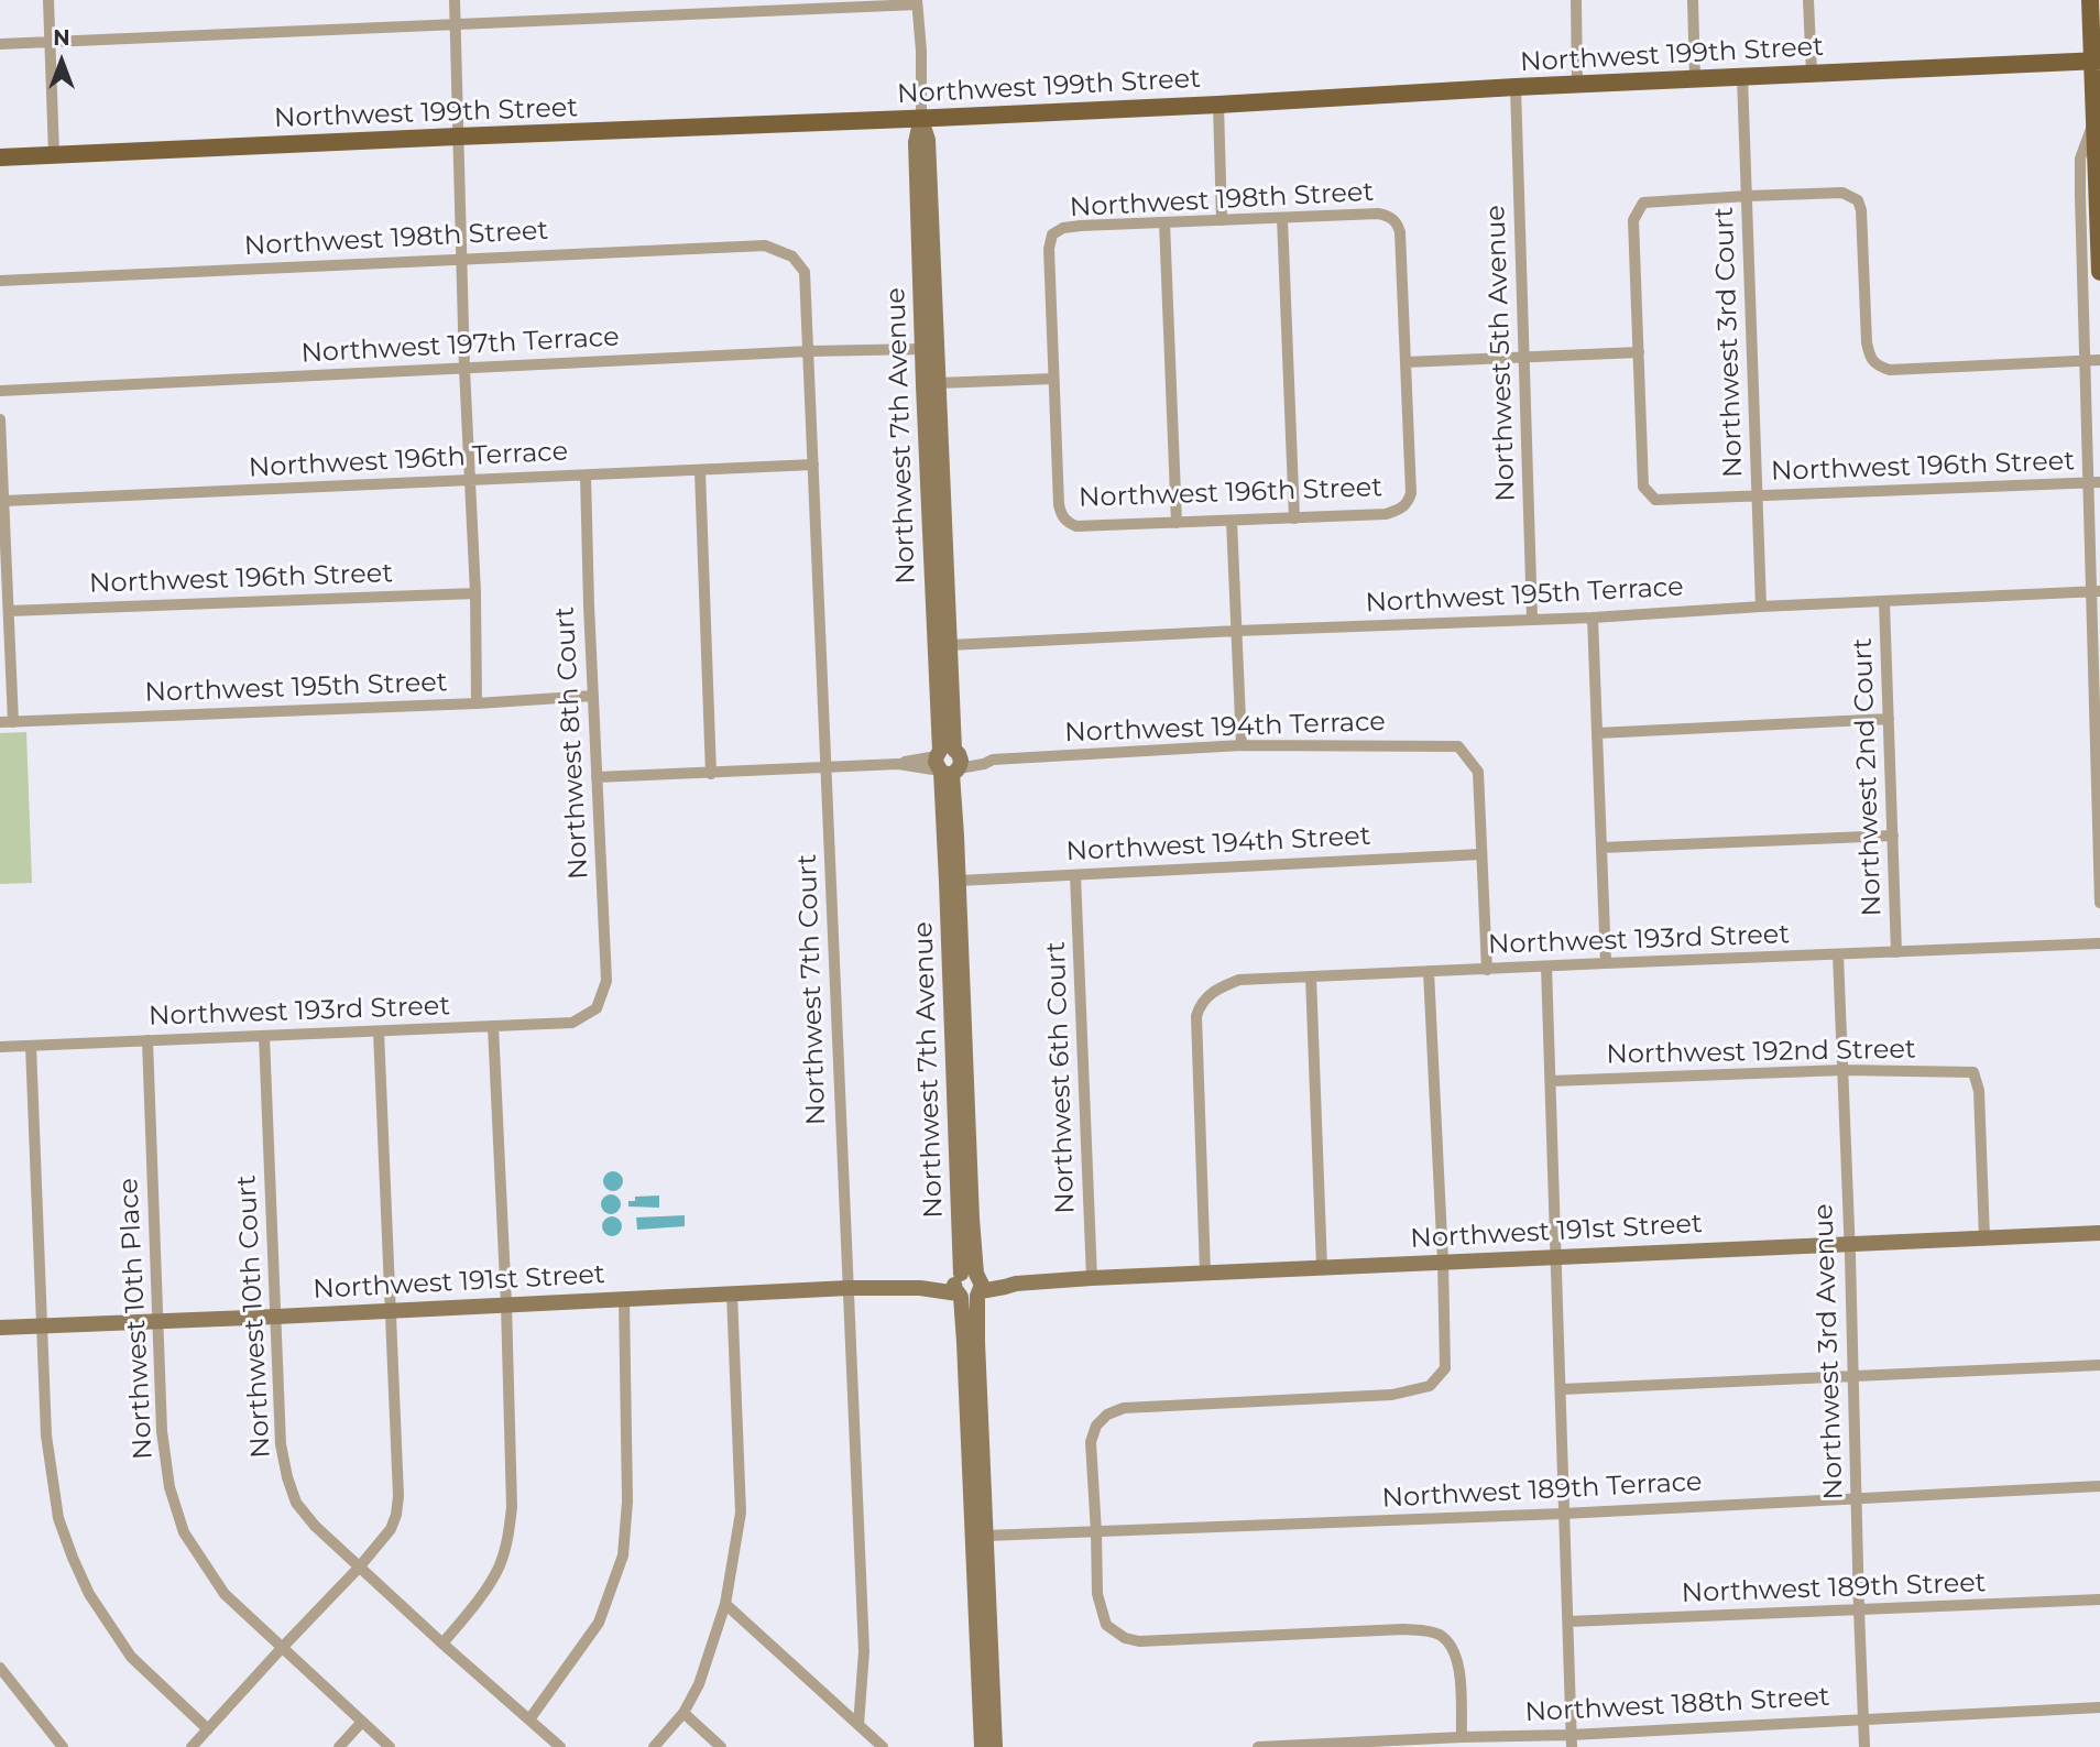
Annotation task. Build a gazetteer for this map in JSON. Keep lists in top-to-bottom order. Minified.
{"streets":{"main road":["Northwest 199th Street"],"street":["Northwest 198th Street","Northwest 3rd Court","Northwest 197th Terrace","Northwest 5th Avenue","Northwest 7th Avenue","Northwest 196th Terrace","Northwest 196th Street","Northwest 195th Terrace","Northwest 195th Street","Northwest 194th Terrace","Northwest 8th Court","Northwest 2nd Court","Northwest 194th Street","Northwest 193rd Street","Northwest 7th Court","Northwest 192nd Street","Northwest 6th Court","Northwest 191st Street","Northwest 10th Court","Northwest 10th Place","Northwest 3rd Avenue","Northwest 189th Terrace","Northwest 189th Street","Northwest 188th Street"]},"crossings":[["Northwest 199th Street","Northwest 3rd Court"],["Northwest 199th Street","Northwest 5th Avenue"],["Northwest 199th Street","Northwest 7th Avenue"],["Northwest 198th Street","Northwest 196th Street"],["Northwest 198th Street","Northwest 7th Court"],["Northwest 3rd Court","Northwest 196th Street"],["Northwest 3rd Court","Northwest 195th Terrace"],["Northwest 197th Terrace","Northwest 7th Avenue"],["Northwest 197th Terrace","Northwest 7th Court"],["Northwest 5th Avenue","Northwest 195th Terrace"],["Northwest 7th Avenue","Northwest 195th Terrace"],["Northwest 7th Avenue","Northwest 194th Terrace"],["Northwest 7th Avenue","Northwest 194th Street"],["Northwest 7th Avenue","Northwest 191st Street"],["Northwest 7th Avenue","Northwest 189th Terrace"],["Northwest 196th Terrace","Northwest 8th Court"],["Northwest 196th Terrace","Northwest 7th Court"],["Northwest 195th Terrace","Northwest 2nd Court"],["Northwest 195th Street","Northwest 8th Court"],["Northwest 194th Terrace","Northwest 8th Court"],["Northwest 194th Terrace","Northwest 194th Street"],["Northwest 194th Terrace","Northwest 7th Court"],["Northwest 8th Court","Northwest 193rd Street"],["Northwest 2nd Court","Northwest 193rd Street"],["Northwest 194th Street","Northwest 6th Court"],["Northwest 193rd Street","Northwest 191st Street"],["Northwest 193rd Street","Northwest 10th Court"],["Northwest 193rd Street","Northwest 10th Place"],["Northwest 193rd Street","Northwest 3rd Avenue"],["Northwest 7th Court","Northwest 191st Street"],["Northwest 192nd Street","Northwest 191st Street"],["Northwest 192nd Street","Northwest 3rd Avenue"],["Northwest 6th Court","Northwest 191st Street"],["Northwest 191st Street","Northwest 10th Court"],["Northwest 191st Street","Northwest 10th Place"],["Northwest 191st Street","Northwest 3rd Avenue"],["Northwest 3rd Avenue","Northwest 189th Terrace"],["Northwest 3rd Avenue","Northwest 189th Street"],["Northwest 3rd Avenue","Northwest 188th Street"]],"north":"top"}
